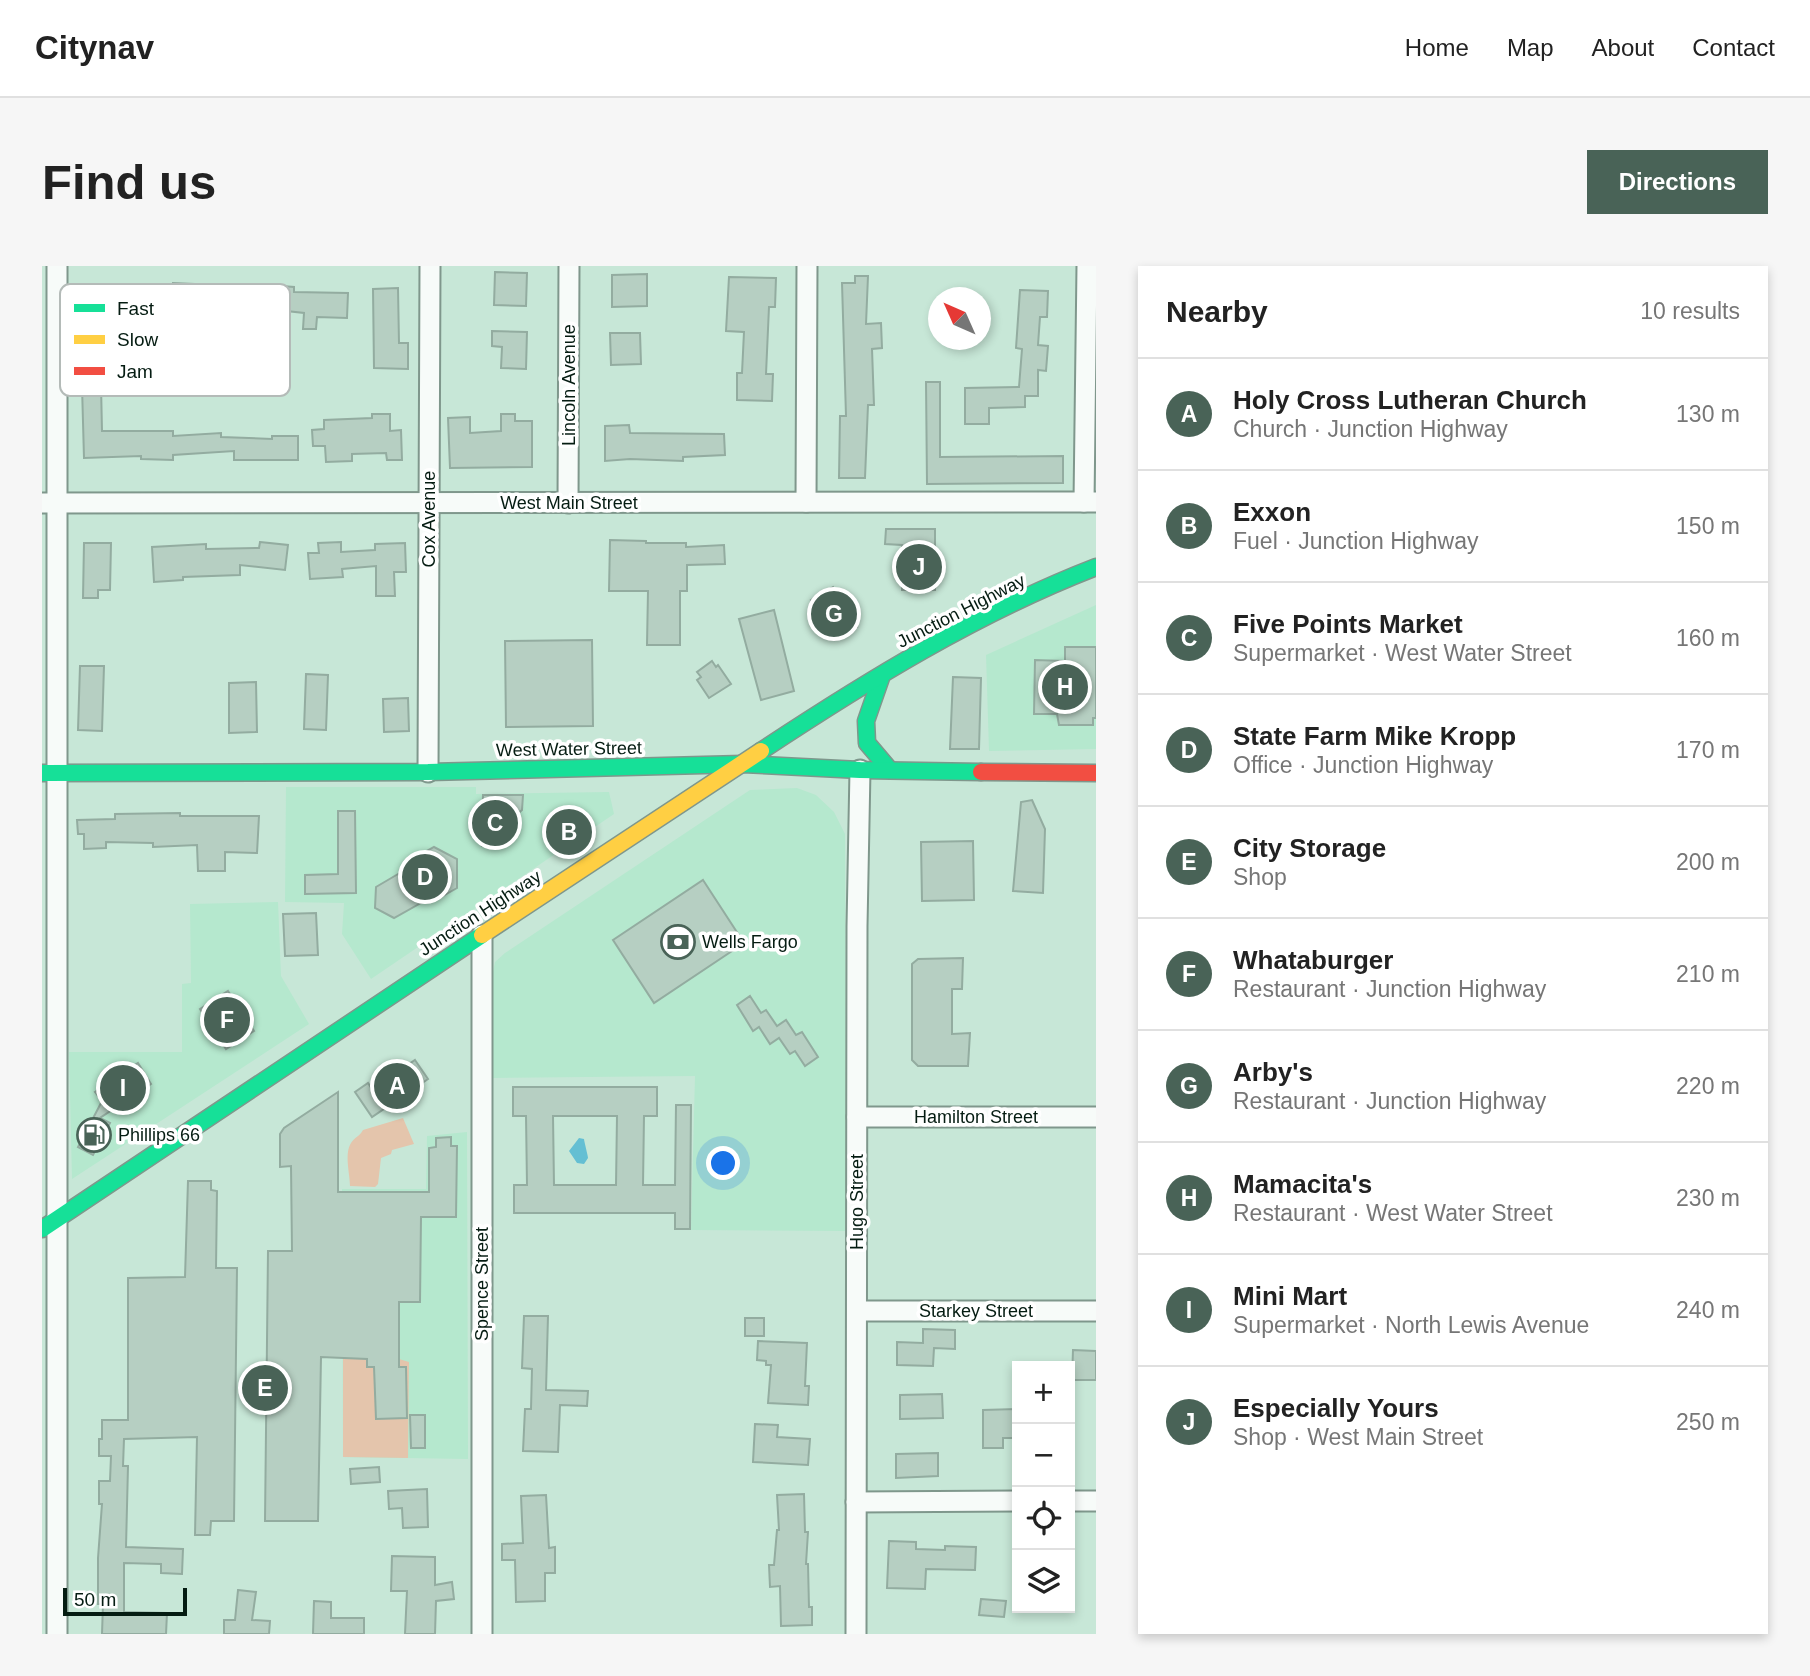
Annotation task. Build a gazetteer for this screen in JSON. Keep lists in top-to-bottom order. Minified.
{"streets":{"main road":["Junction Highway","West Water Street"],"street":["Lincoln Avenue","West Main Street","Cox Avenue","Hamilton Street","Hugo Street","Spence Street","Starkey Street"]},"crossings":[["Lincoln Avenue","West Main Street"],["West Main Street","Cox Avenue"],["Cox Avenue","West Water Street"],["Junction Highway","West Water Street"],["Junction Highway","Spence Street"],["West Water Street","Hugo Street"],["Hamilton Street","Hugo Street"],["Hugo Street","Starkey Street"]],"places":{"bank":["Wells Fargo"],"fuel station":["Phillips 66"]},"legend":["Fast","Slow","Jam"],"scale_bar":"50 m","north":"top left","page":{"header":"Citynav","nav":["Home","Map","About","Contact"],"buttons":"Directions","title":"Find us","heading":["Nearby","10 results"],"list":[{"mark":"A","name":"Holy Cross Lutheran Church","note":"Church · Junction Highway","value":"130 m"},{"mark":"B","name":"Exxon","note":"Fuel · Junction Highway","value":"150 m"},{"mark":"C","name":"Five Points Market","note":"Supermarket · West Water Street","value":"160 m"},{"mark":"D","name":"State Farm Mike Kropp","note":"Office · Junction Highway","value":"170 m"},{"mark":"E","name":"City Storage","note":"Shop","value":"200 m"},{"mark":"F","name":"Whataburger","note":"Restaurant · Junction Highway","value":"210 m"},{"mark":"G","name":"Arby's","note":"Restaurant · Junction Highway","value":"220 m"},{"mark":"H","name":"Mamacita's","note":"Restaurant · West Water Street","value":"230 m"},{"mark":"I","name":"Mini Mart","note":"Supermarket · North Lewis Avenue","value":"240 m"},{"mark":"J","name":"Especially Yours","note":"Shop · West Main Street","value":"250 m"}],"pins":["J","G","H","C","B","D","F","A","I","E"],"map_buttons":["+","−"],"scale":"50 m"}}
